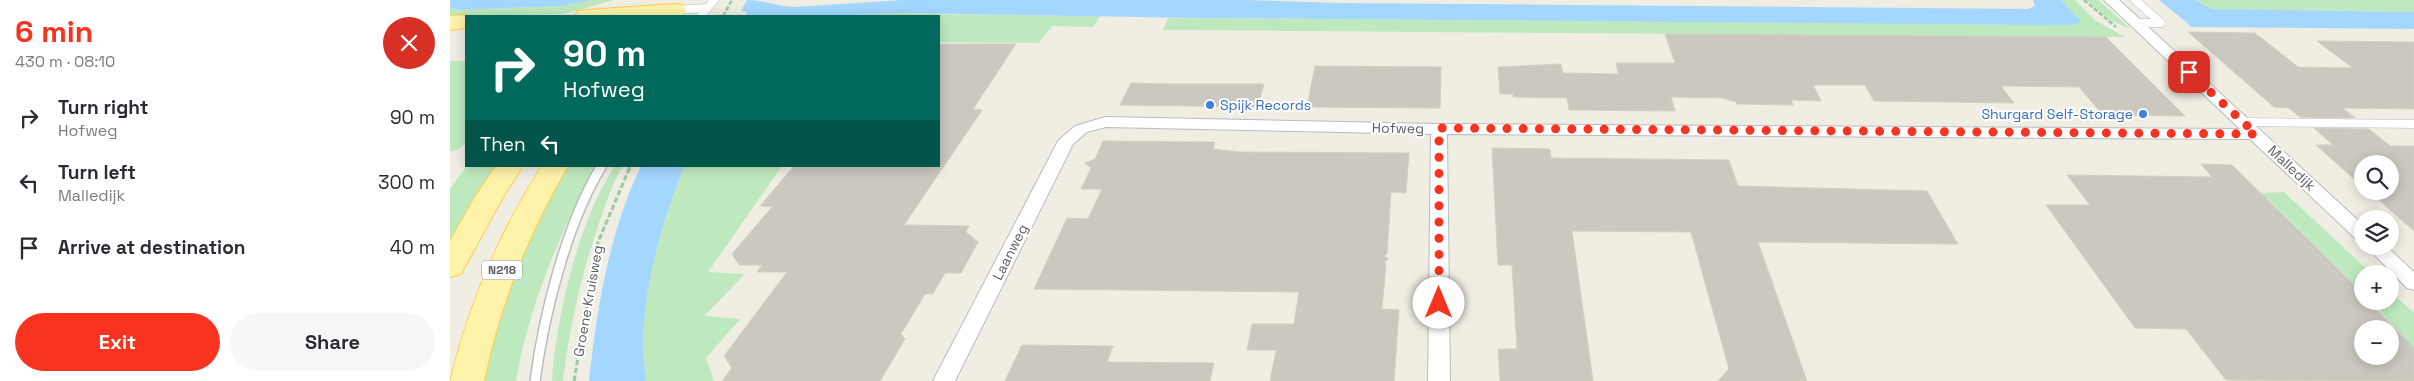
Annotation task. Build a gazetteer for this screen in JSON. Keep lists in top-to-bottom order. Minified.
{"streets":{"main road":["N218"],"street":["Hofweg","Malledijk","Laanweg"],"path":["Groene Kruisweg"]},"crossings":[["Hofweg","Malledijk"],["Hofweg","Laanweg"]],"places":["Spijk Records","Shurgard Self-Storage"],"page":{"heading":["6 min","430 m · 08:10"],"turn":["90 m","Hofweg"],"list":[{"name":"Turn right","note":"Hofweg","value":"90 m"},{"name":"Turn left","note":"Malledijk","value":"300 m"},{"name":"Arrive at destination","value":"40 m"}],"then":"Then","map_buttons":["+","−"],"buttons":["Exit","Share"]}}
